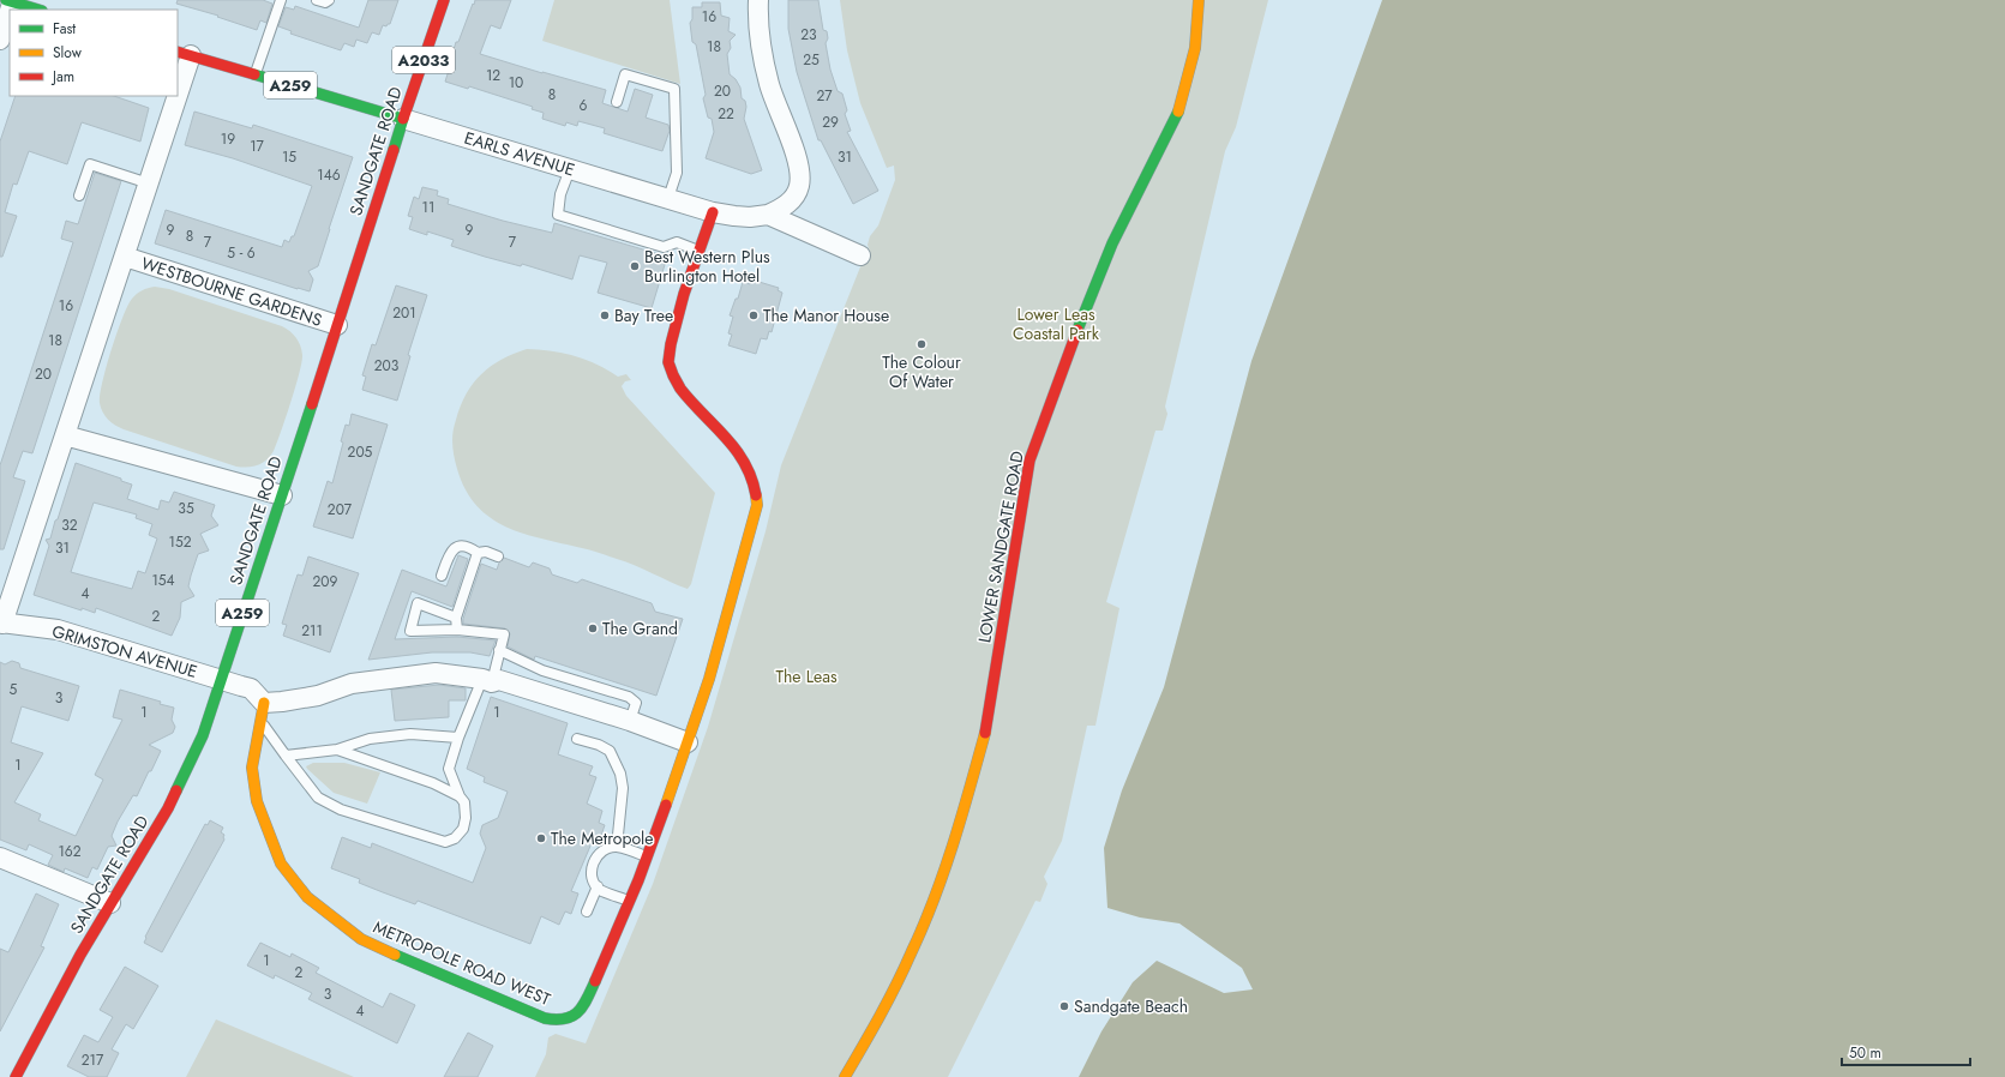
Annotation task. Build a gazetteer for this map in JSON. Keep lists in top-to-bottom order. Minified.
{"streets":{"main road":["A2033","A259","SANDGATE ROAD","EARLS AVENUE","LOWER SANDGATE ROAD","METROPOLE ROAD WEST"],"street":["WESTBOURNE GARDENS","GRIMSTON AVENUE"]},"crossings":[["SANDGATE ROAD","EARLS AVENUE"],["SANDGATE ROAD","WESTBOURNE GARDENS"],["SANDGATE ROAD","GRIMSTON AVENUE"],["EARLS AVENUE","WESTBOURNE GARDENS"],["WESTBOURNE GARDENS","GRIMSTON AVENUE"],["GRIMSTON AVENUE","METROPOLE ROAD WEST"]],"parks":["Lower Leas Coastal Park","The Leas"],"places":["Best Western Plus Burlington Hotel","Bay Tree","The Manor House","The Colour Of Water","The Grand","The Metropole","Sandgate Beach"],"house_numbers":["16","23","18","25","12","10","20","8","27","6","22","29","19","17","15","31","146","11","9","9","8","7","7","5 - 6","16","201","18","203","20","205","35","207","32","152","31","154","209","4","2","211","5","3","1","1","1","162","1","2","3","4","217"],"legend":["Fast","Slow","Jam"],"scale_bar":"50 m"}
